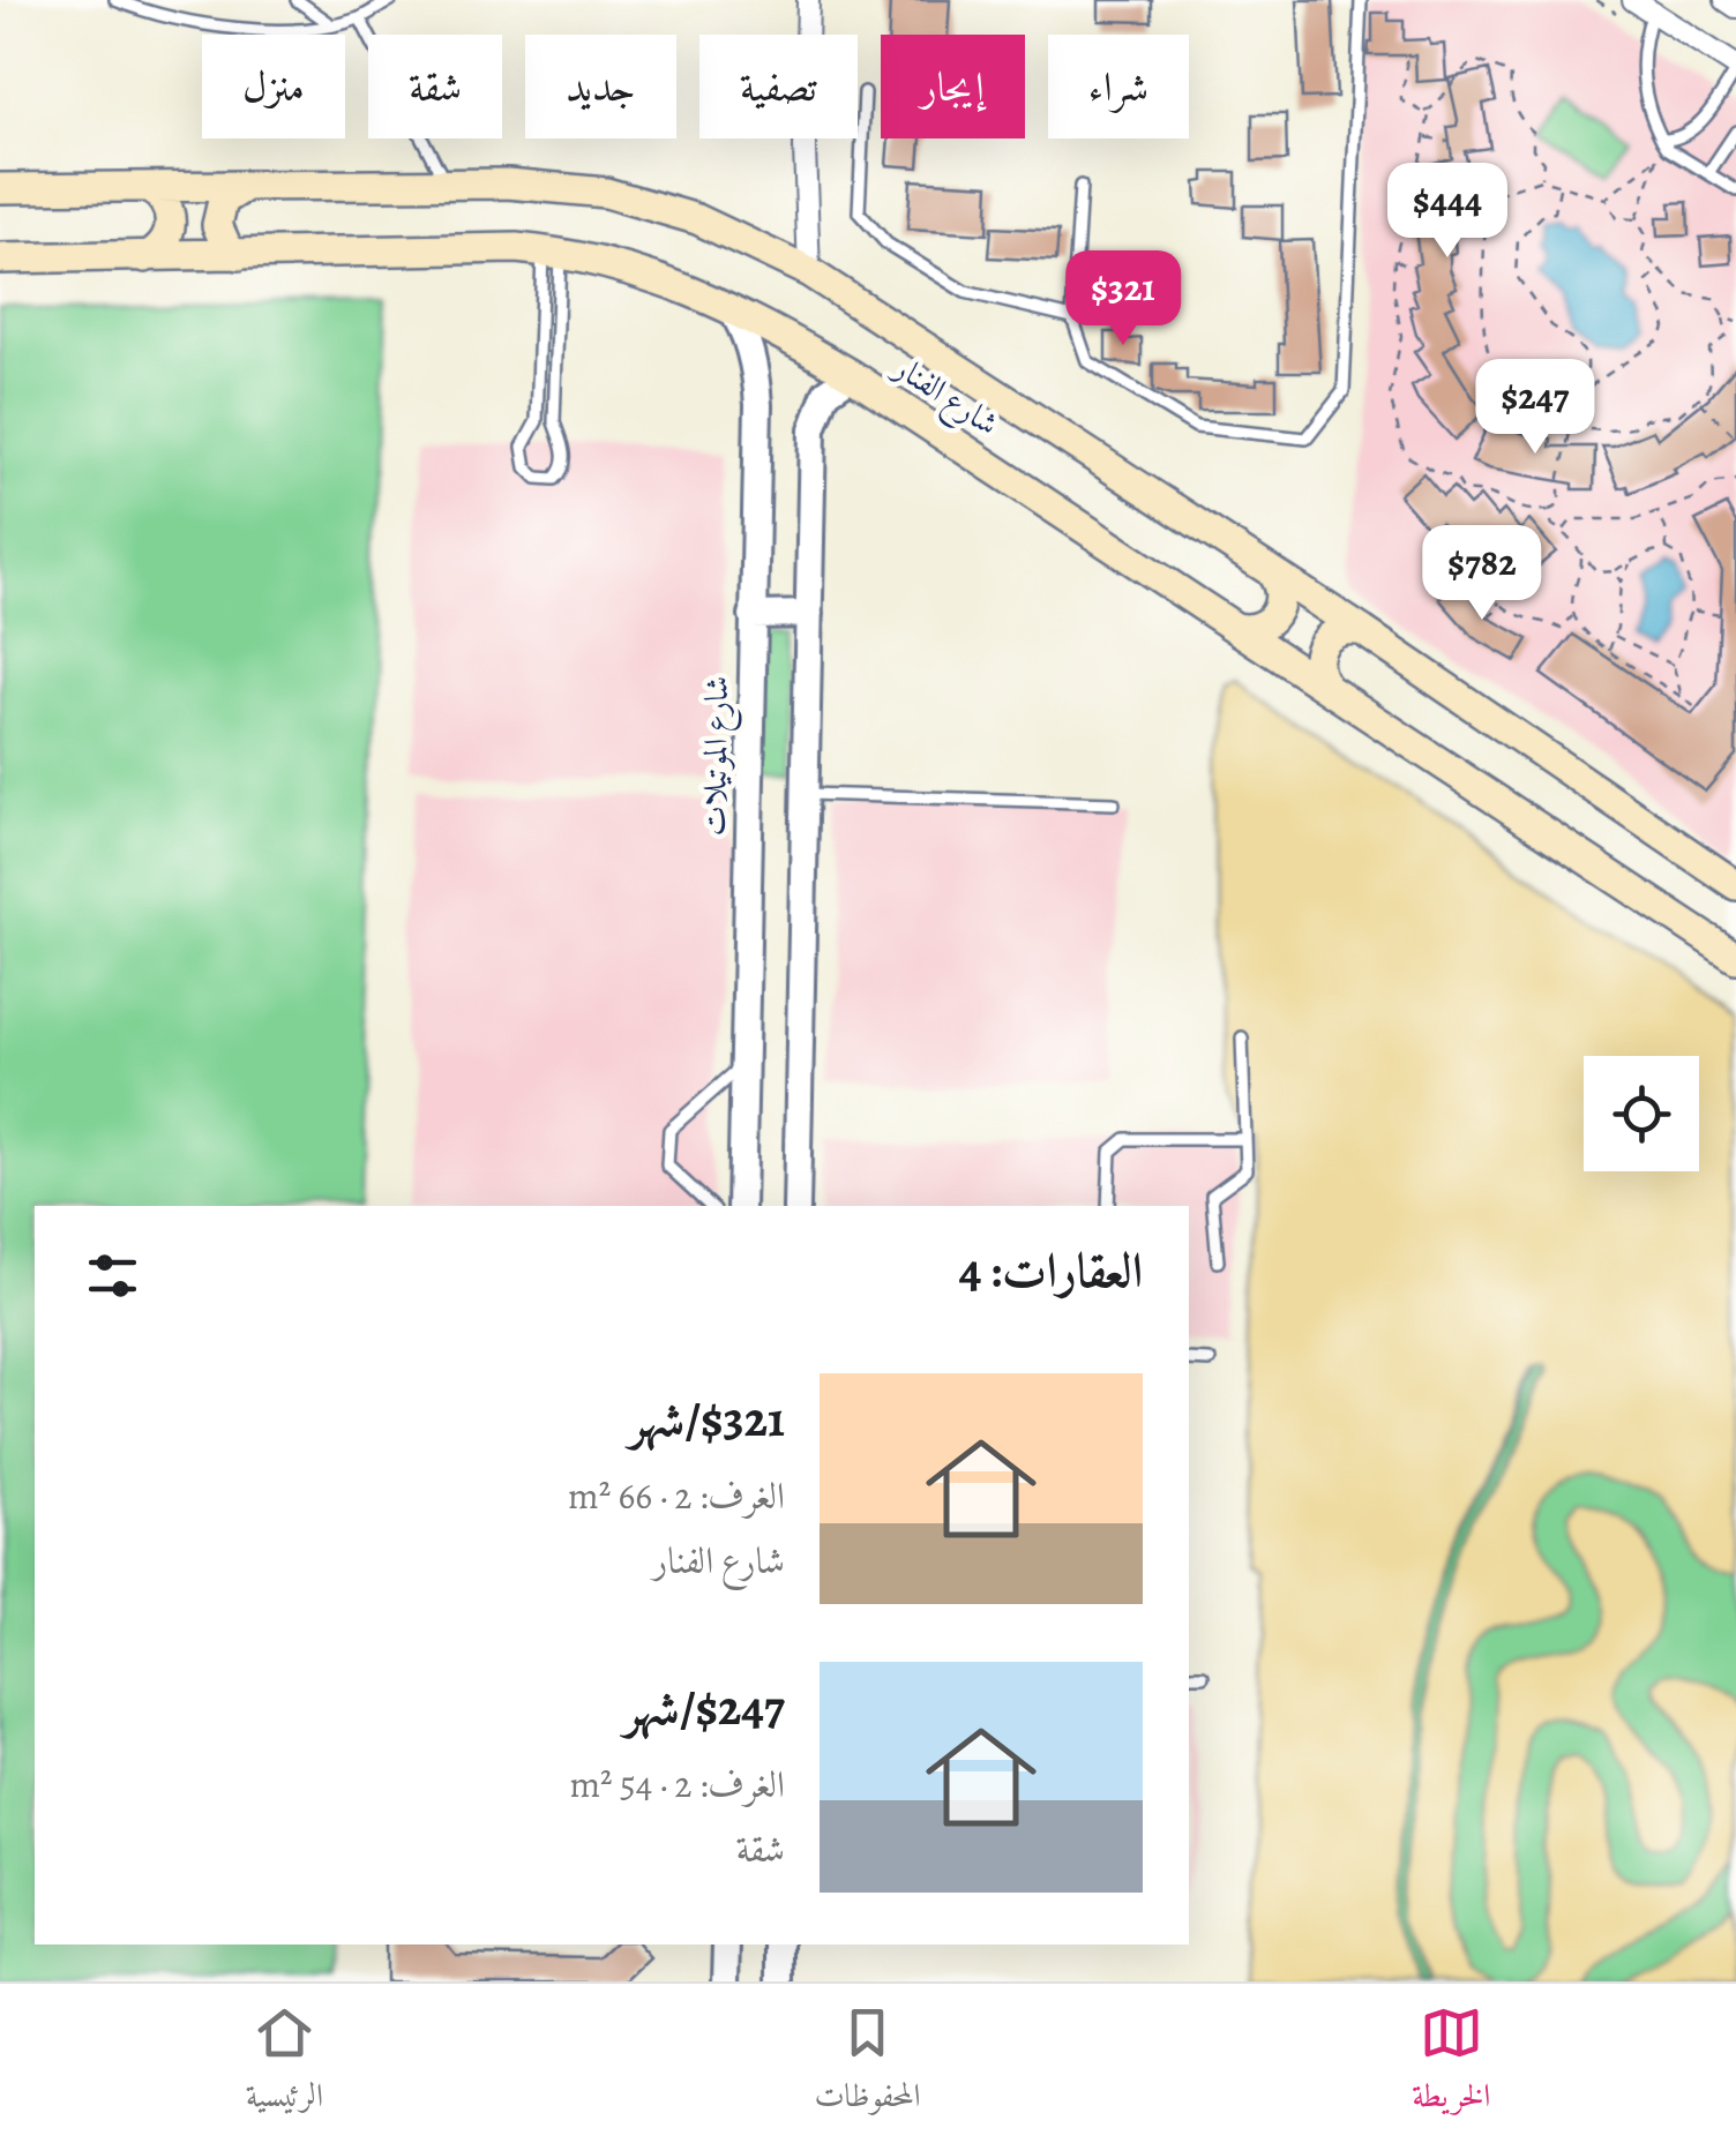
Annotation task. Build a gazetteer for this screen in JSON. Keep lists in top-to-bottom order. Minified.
{"streets":{"main road":["شارع الفنار"],"street":["شارع الموتيلات"]},"crossings":[["شارع الفنار","شارع الموتيلات"]],"page":{"chip":["شراء","إيجار","تصفية","جديد","شقة","منزل"],"price":["$444","$321","$247","$782"],"heading":"العقارات: 4","list":[{"name":"$321/شهر","note":"الغرف: 2 · 66 m² · شارع الفنار"},{"name":"$247/شهر","note":"الغرف: 2 · 54 m² · شقة"}],"tabs":["الخريطة","المحفوظات","الرئيسية"]}}
